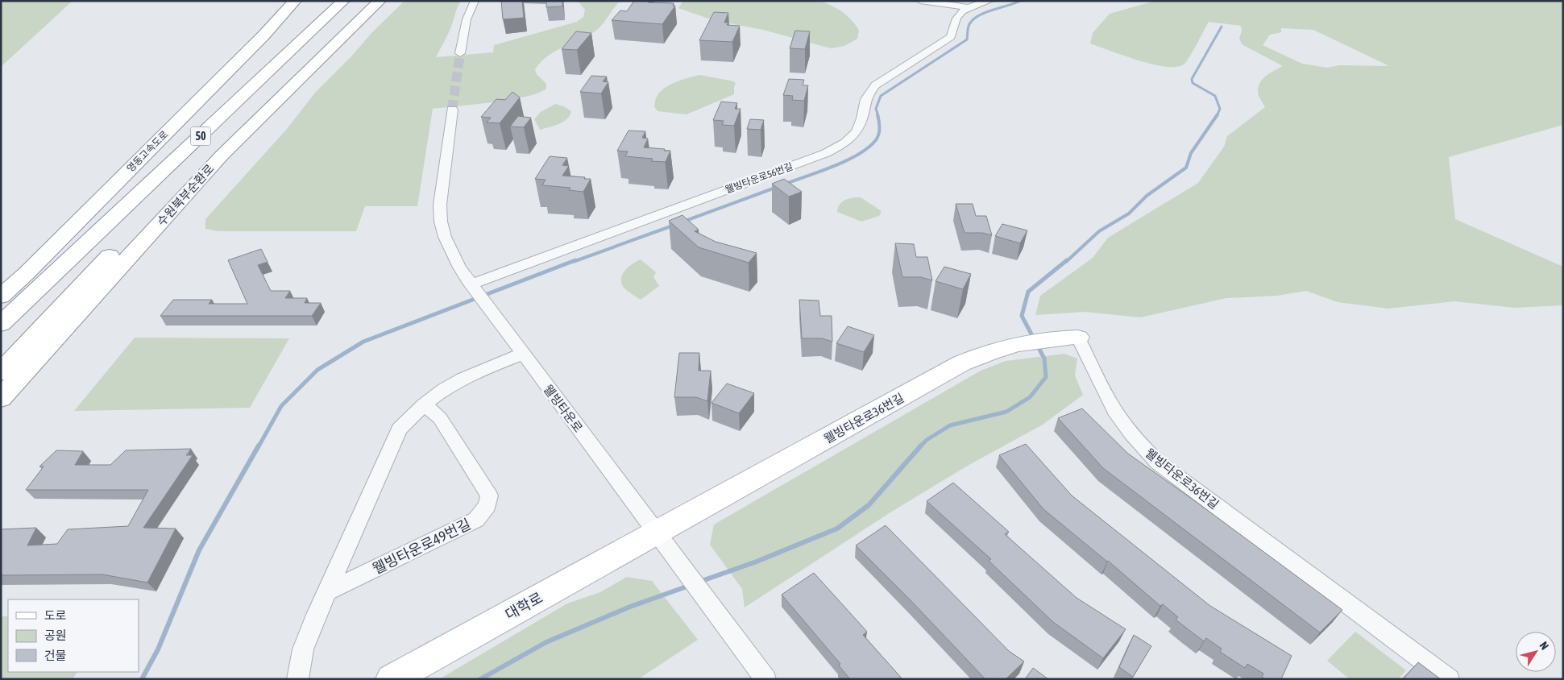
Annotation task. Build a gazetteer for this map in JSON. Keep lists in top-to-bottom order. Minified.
{"streets":{"main road":["50","영동고속도로","수원북부순환로","웰빙타운로36번길","대학로"],"street":["웰빙타운로56번길","웰빙타운로","웰빙타운로49번길"]},"crossings":[["웰빙타운로56번길","웰빙타운로"],["웰빙타운로","웰빙타운로36번길"],["웰빙타운로","대학로"],["웰빙타운로36번길","대학로"]],"legend":["도로","공원","건물"],"north":"top right"}
